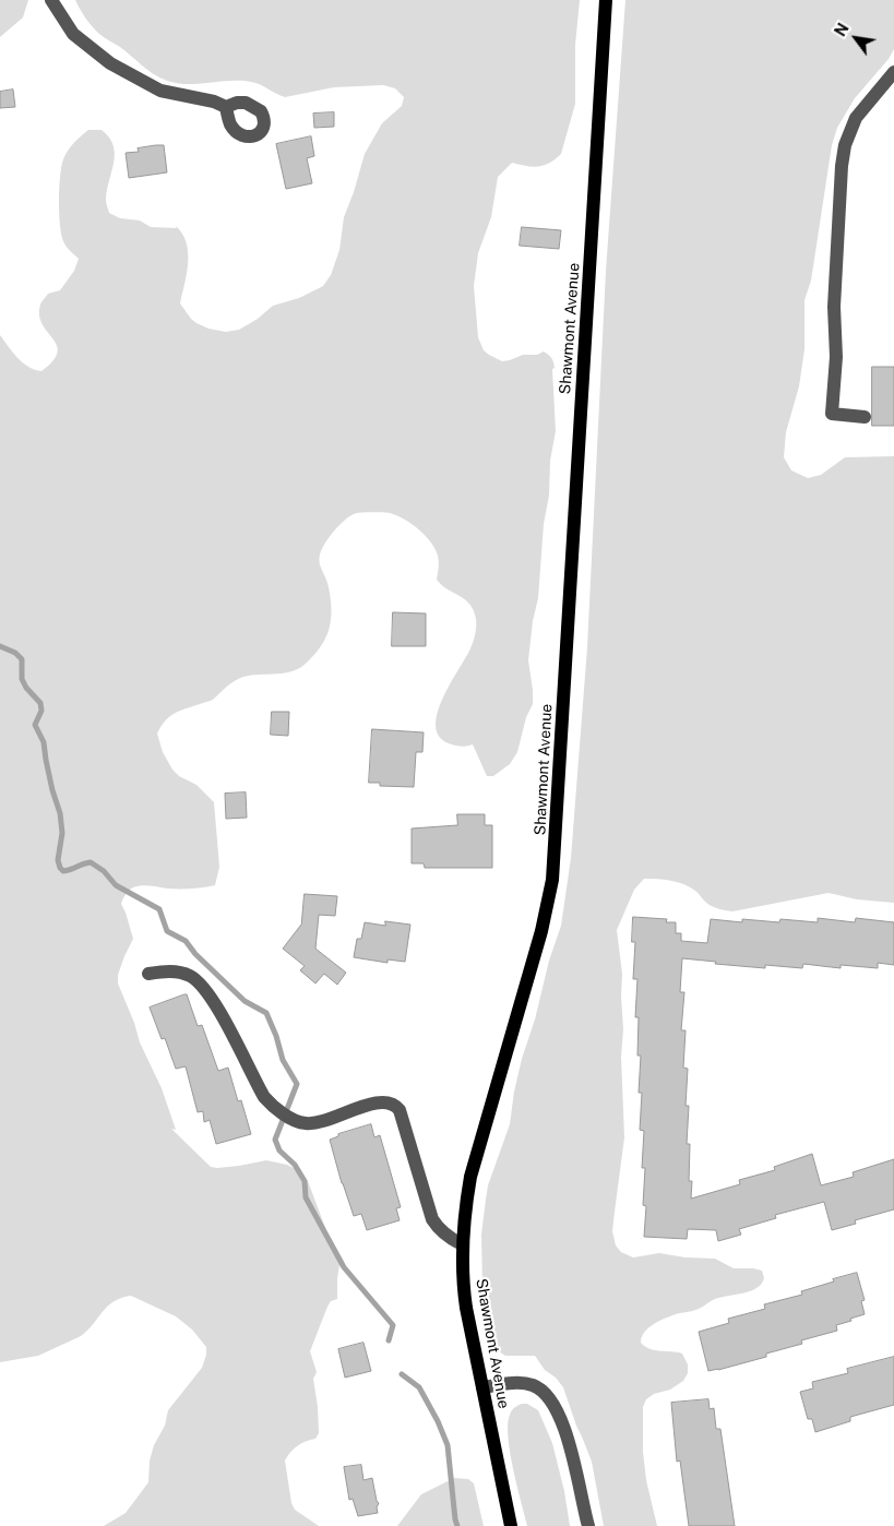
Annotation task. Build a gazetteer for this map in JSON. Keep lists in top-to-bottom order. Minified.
{"streets":{"main road":["Shawmont Avenue"]},"north":"top left"}
